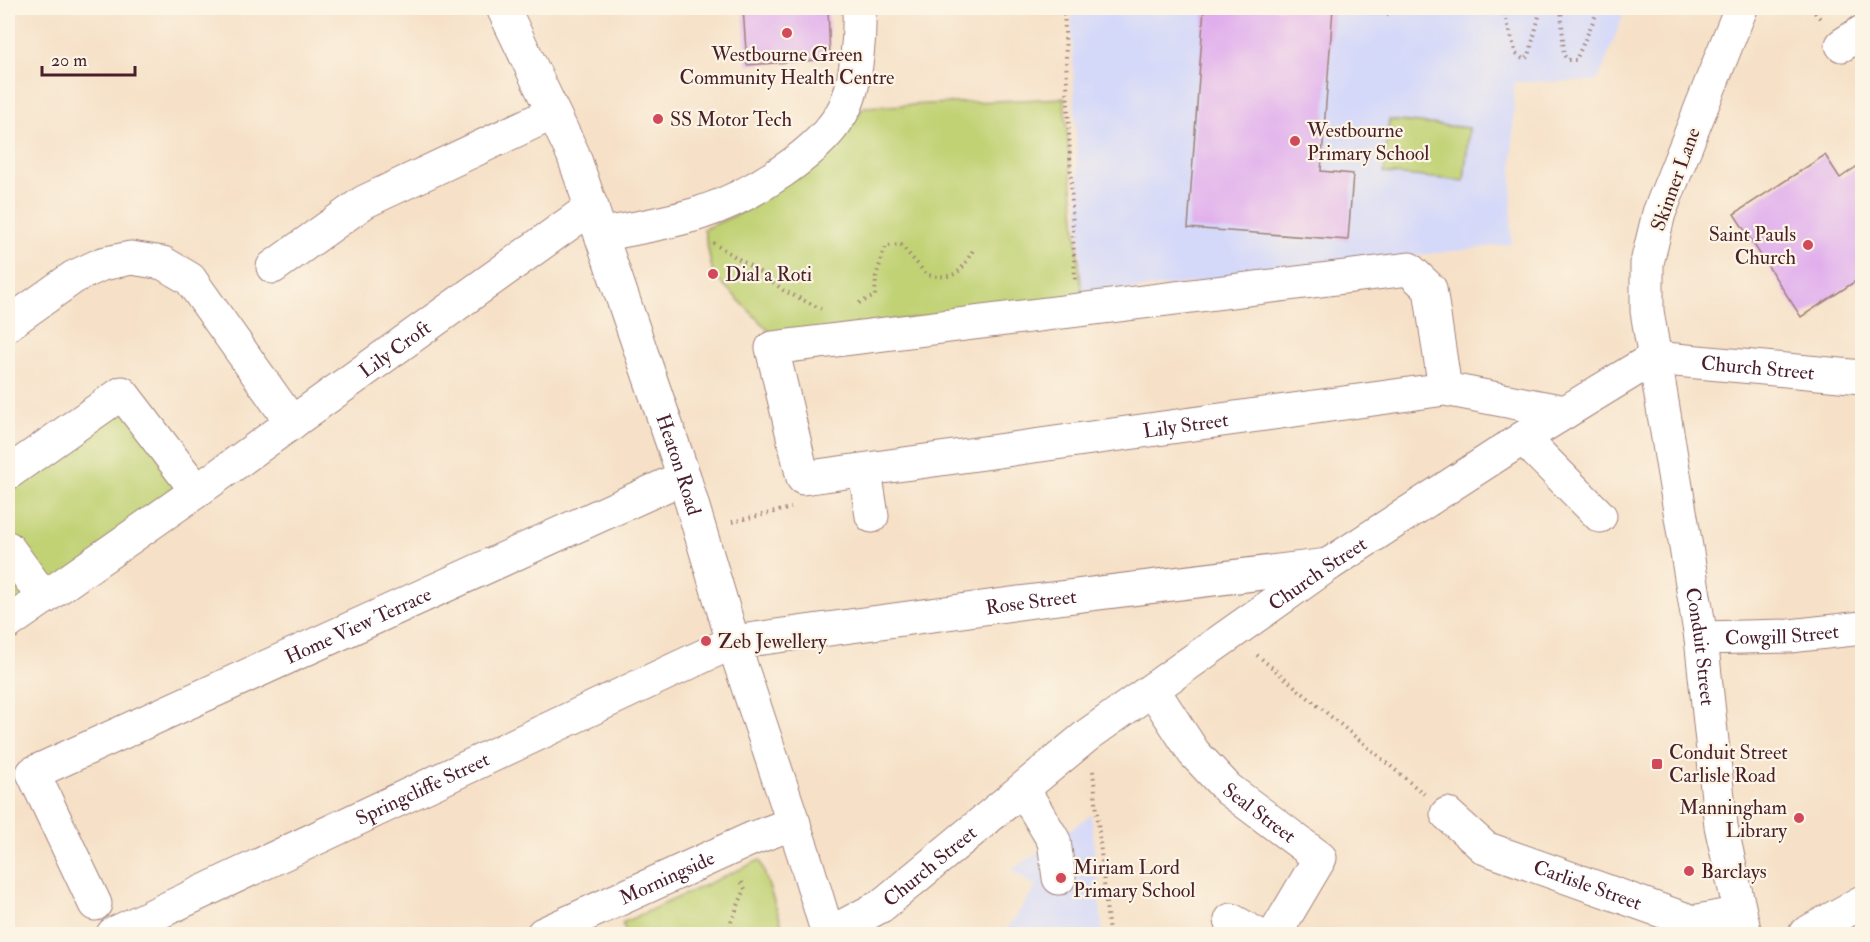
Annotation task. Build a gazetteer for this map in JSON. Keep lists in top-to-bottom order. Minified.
{"streets":{"street":["Skinner Lane","Lily Croft","Church Street","Lily Street","Heaton Road","Rose Street","Home View Terrace","Cowgill Street","Conduit Street","Springcliffe Street","Seal Street","Morningside","Carlisle Street"]},"crossings":[["Skinner Lane","Church Street"],["Skinner Lane","Conduit Street"],["Lily Croft","Heaton Road"],["Church Street","Lily Street"],["Church Street","Heaton Road"],["Church Street","Rose Street"],["Church Street","Conduit Street"],["Church Street","Seal Street"],["Heaton Road","Rose Street"],["Heaton Road","Home View Terrace"],["Heaton Road","Springcliffe Street"],["Heaton Road","Morningside"],["Rose Street","Springcliffe Street"],["Cowgill Street","Conduit Street"],["Conduit Street","Carlisle Street"]],"places":{"other":["Westbourne Green Community Health Centre","SS Motor Tech","Westbourne Primary School","Saint Pauls Church","Dial a Roti","Zeb Jewellery","Manningham Library","Barclays","Miriam Lord Primary School"],"transit":["Conduit Street Carlisle Road"]},"scale_bar":"20 m"}
